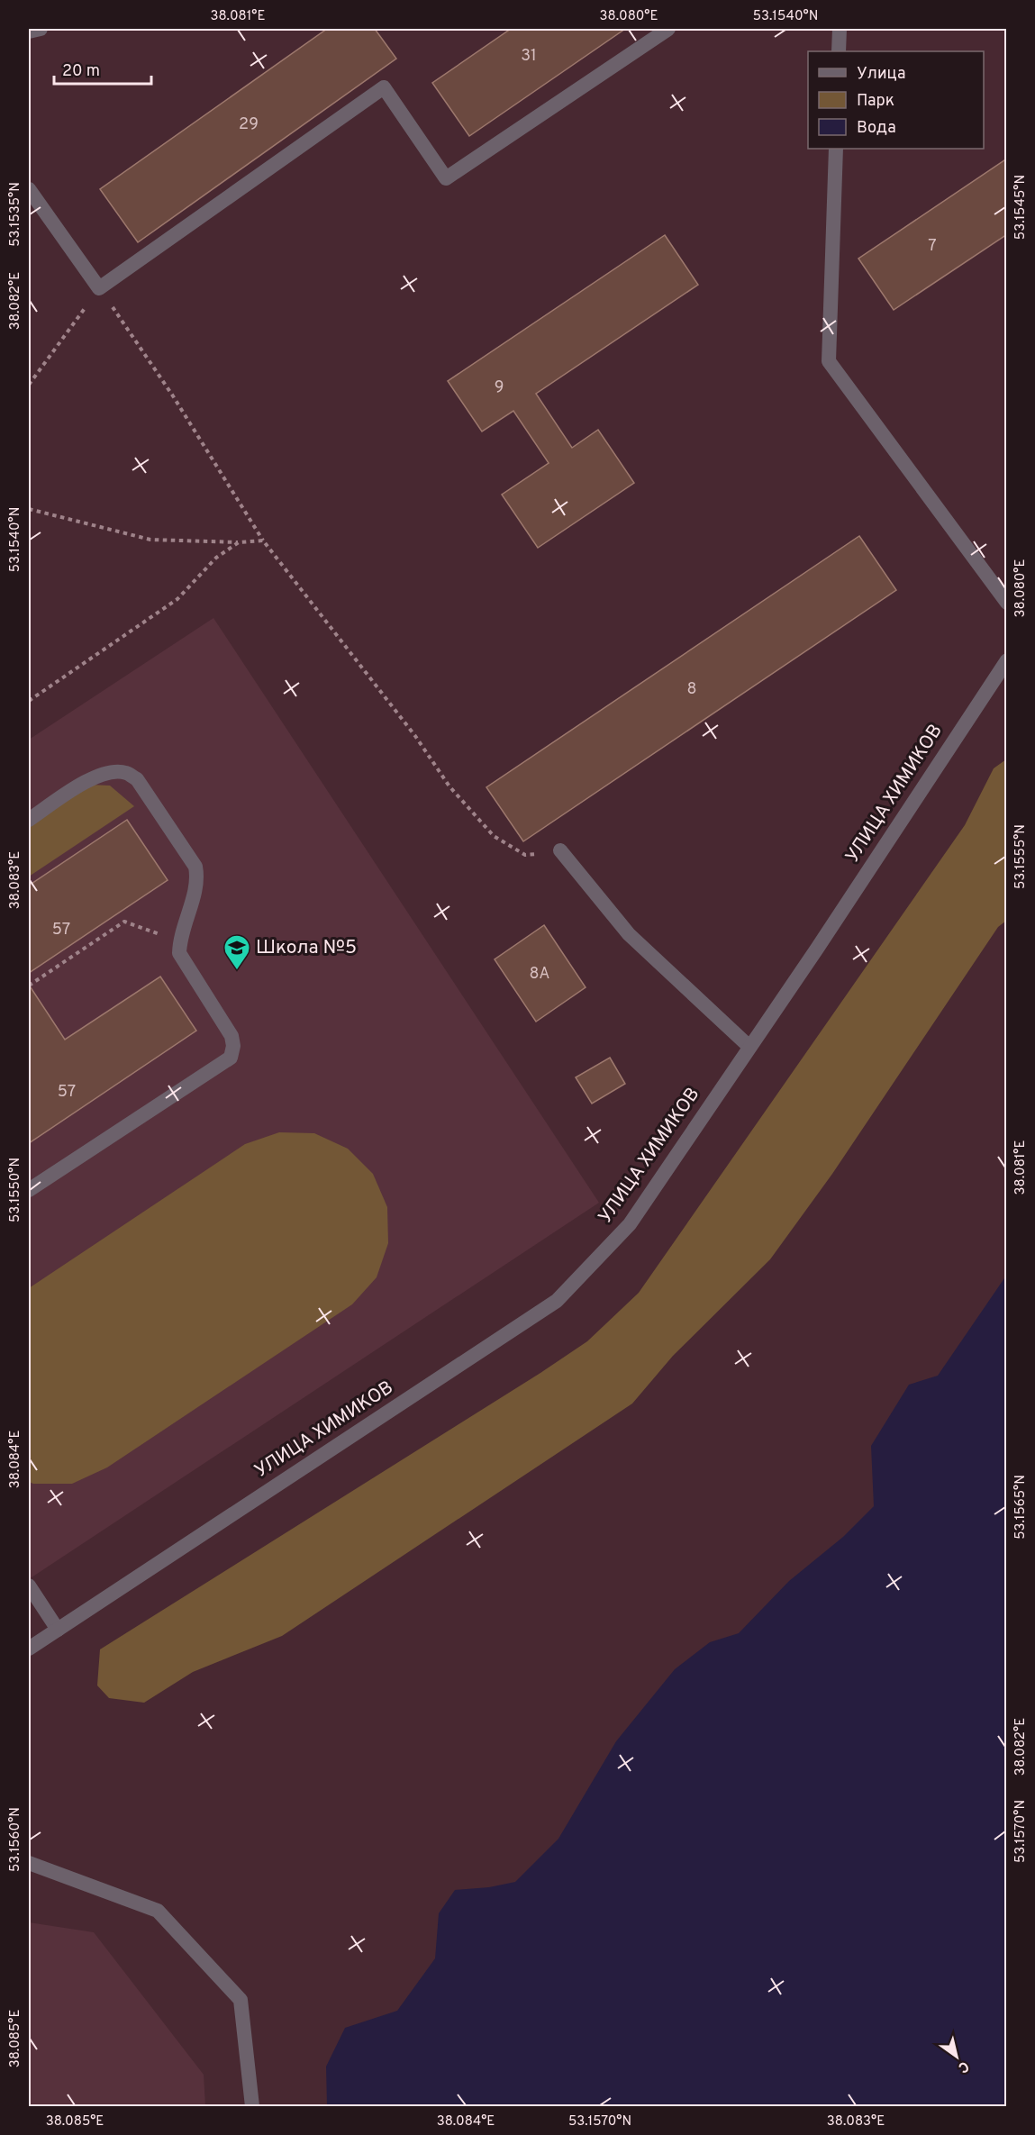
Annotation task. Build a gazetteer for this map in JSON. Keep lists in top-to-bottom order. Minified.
{"streets":{"street":["УЛИЦА ХИМИКОВ"]},"places":{"school or university":["Школа №5"]},"house_numbers":["31","29","7","9","8","57","8А","57"],"legend":["Улица","Парк","Вода"],"scale_bar":"20 m","north":"bottom right","coordinates":["38.081°E","38.080°E","53.1540°N","53.1545°N","53.1535°N","38.082°E","53.1555°N","38.083°E","53.1550°N","38.084°E","53.1565°N","53.1570°N","53.1560°N","38.085°E"]}
